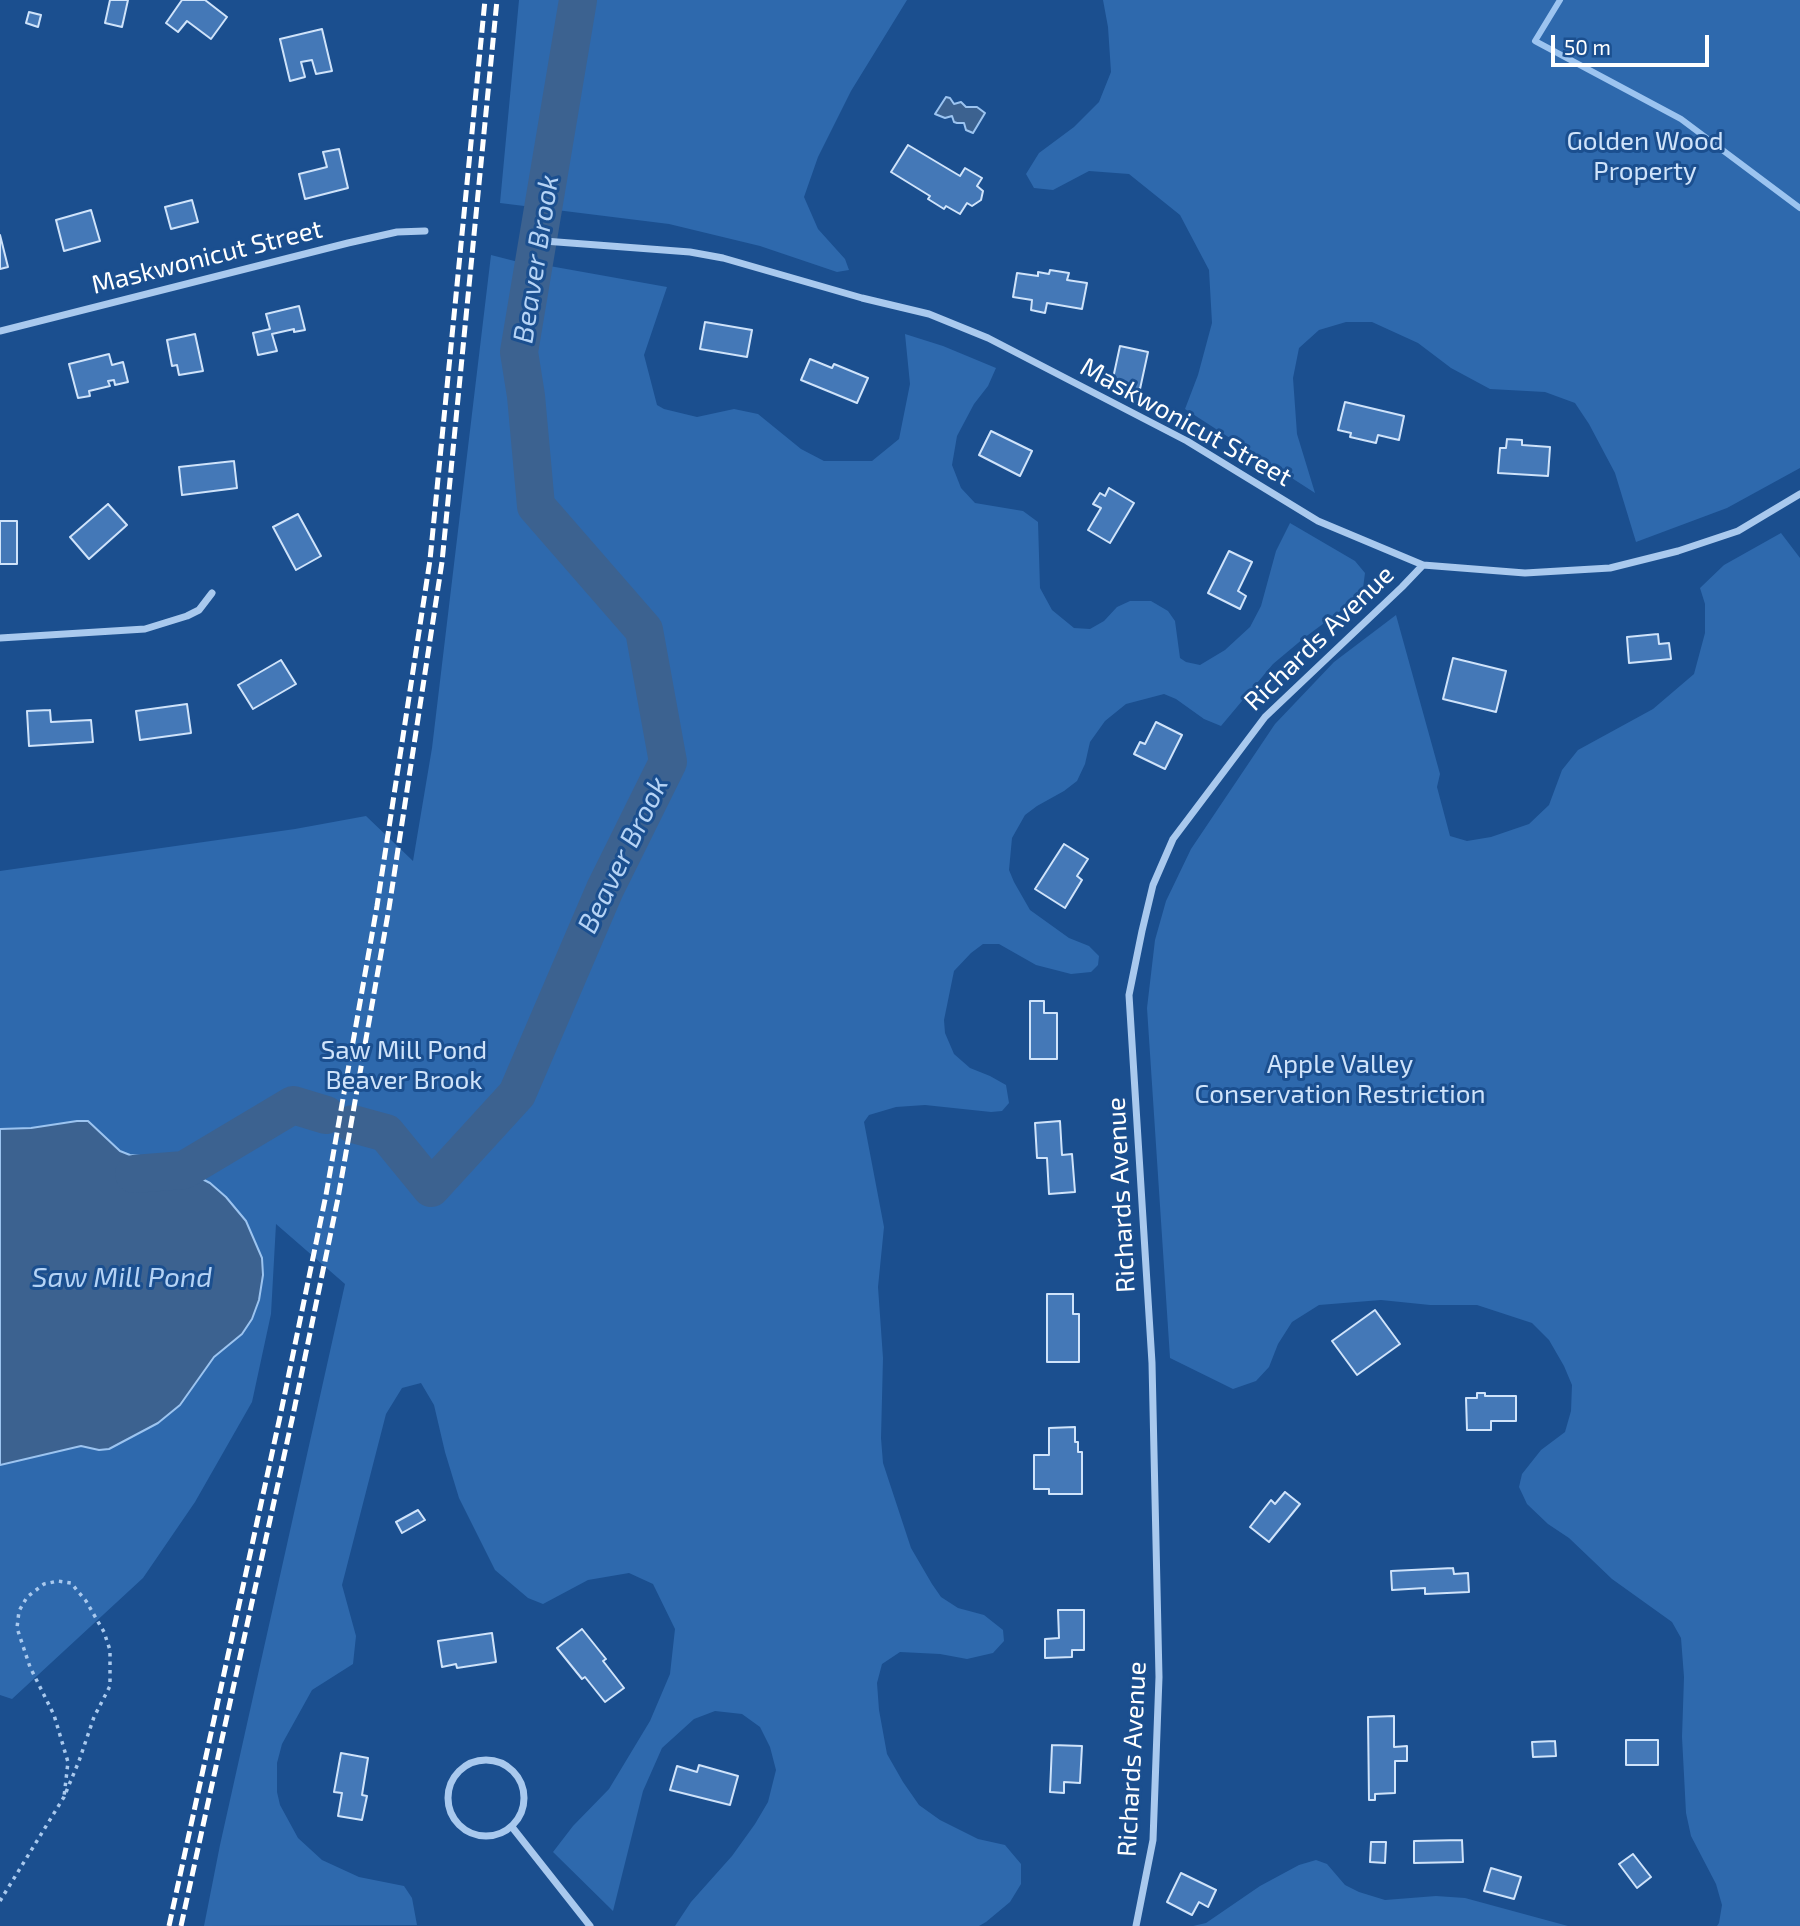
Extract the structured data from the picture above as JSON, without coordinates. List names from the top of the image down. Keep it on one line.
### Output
{"streets":{"street":["Maskwonicut Street","Richards Avenue"]},"crossings":[["Maskwonicut Street","Richards Avenue"]],"water":["Beaver Brook","Saw Mill Pond"],"parks":["Golden Wood Property","Saw Mill Pond Beaver Brook","Apple Valley Conservation Restriction"],"scale_bar":"50 m"}
